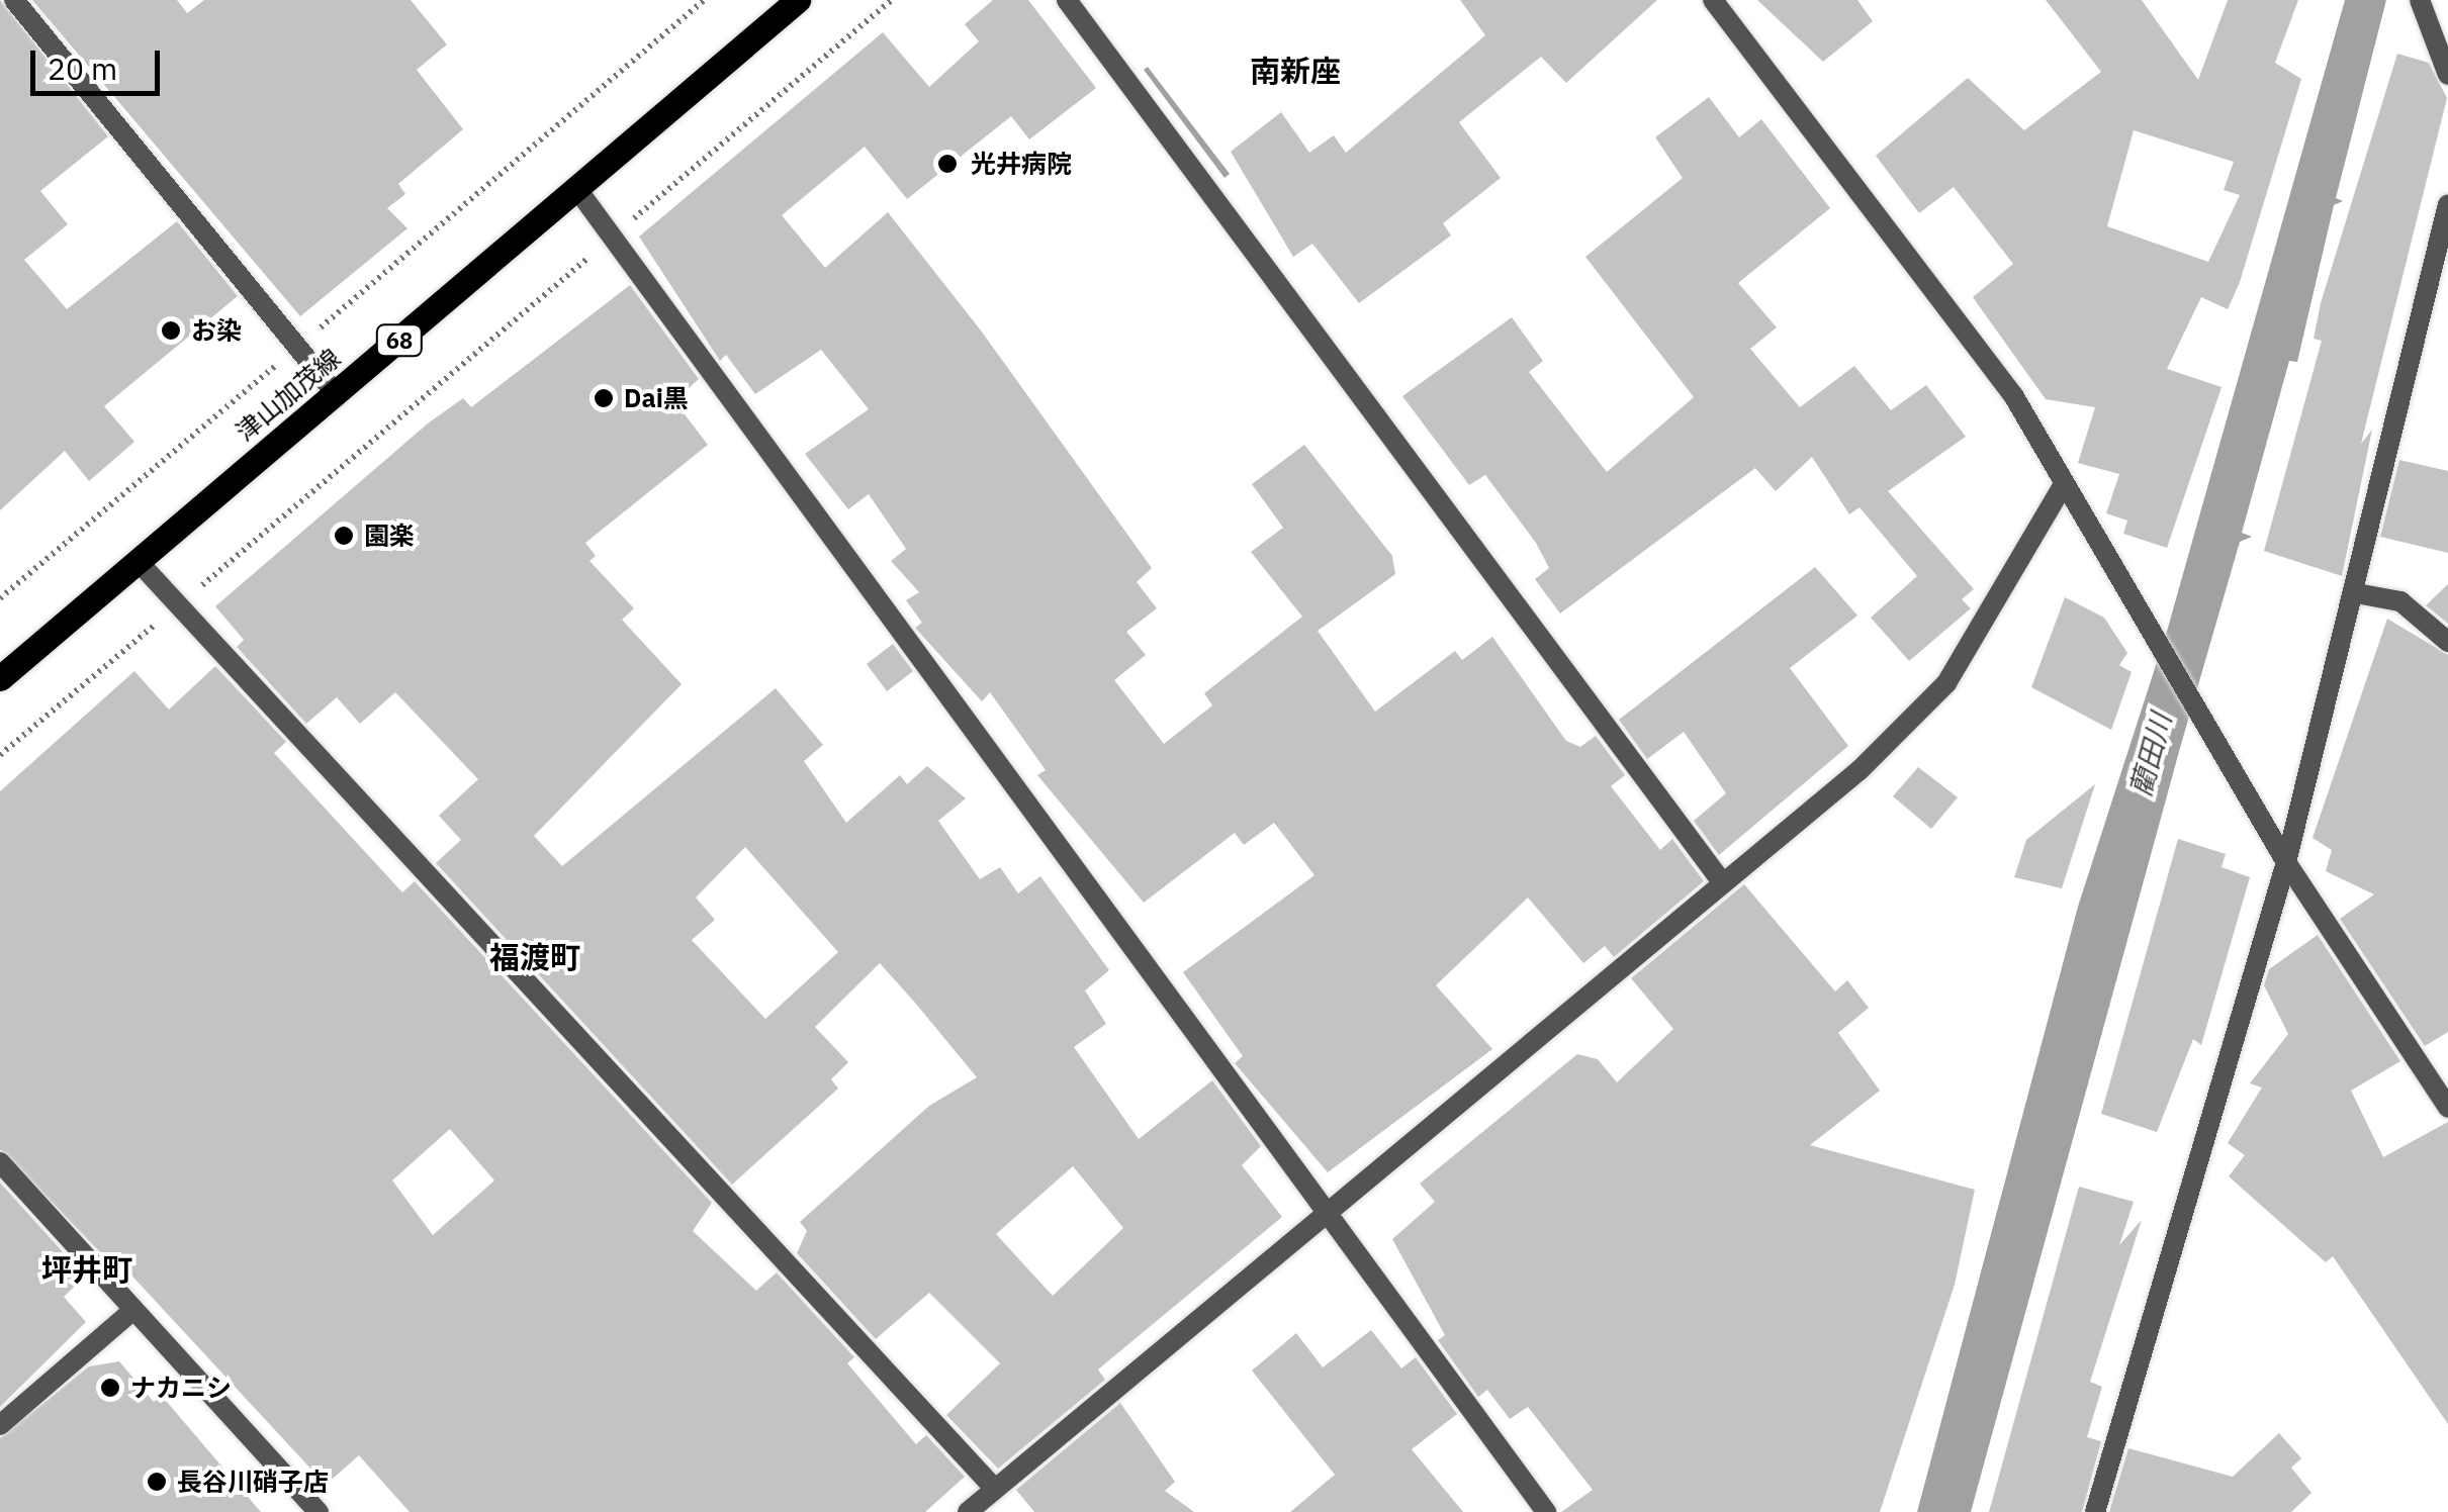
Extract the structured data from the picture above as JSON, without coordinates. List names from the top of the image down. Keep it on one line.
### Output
{"streets":{"main road":["68","津山加茂線"]},"districts":["南新座","福渡町","坪井町"],"water":["藺田川"],"places":["光井病院","お染","Dai黒","園楽","ナカニシ","長谷川硝子店"],"scale_bar":"20 m"}
